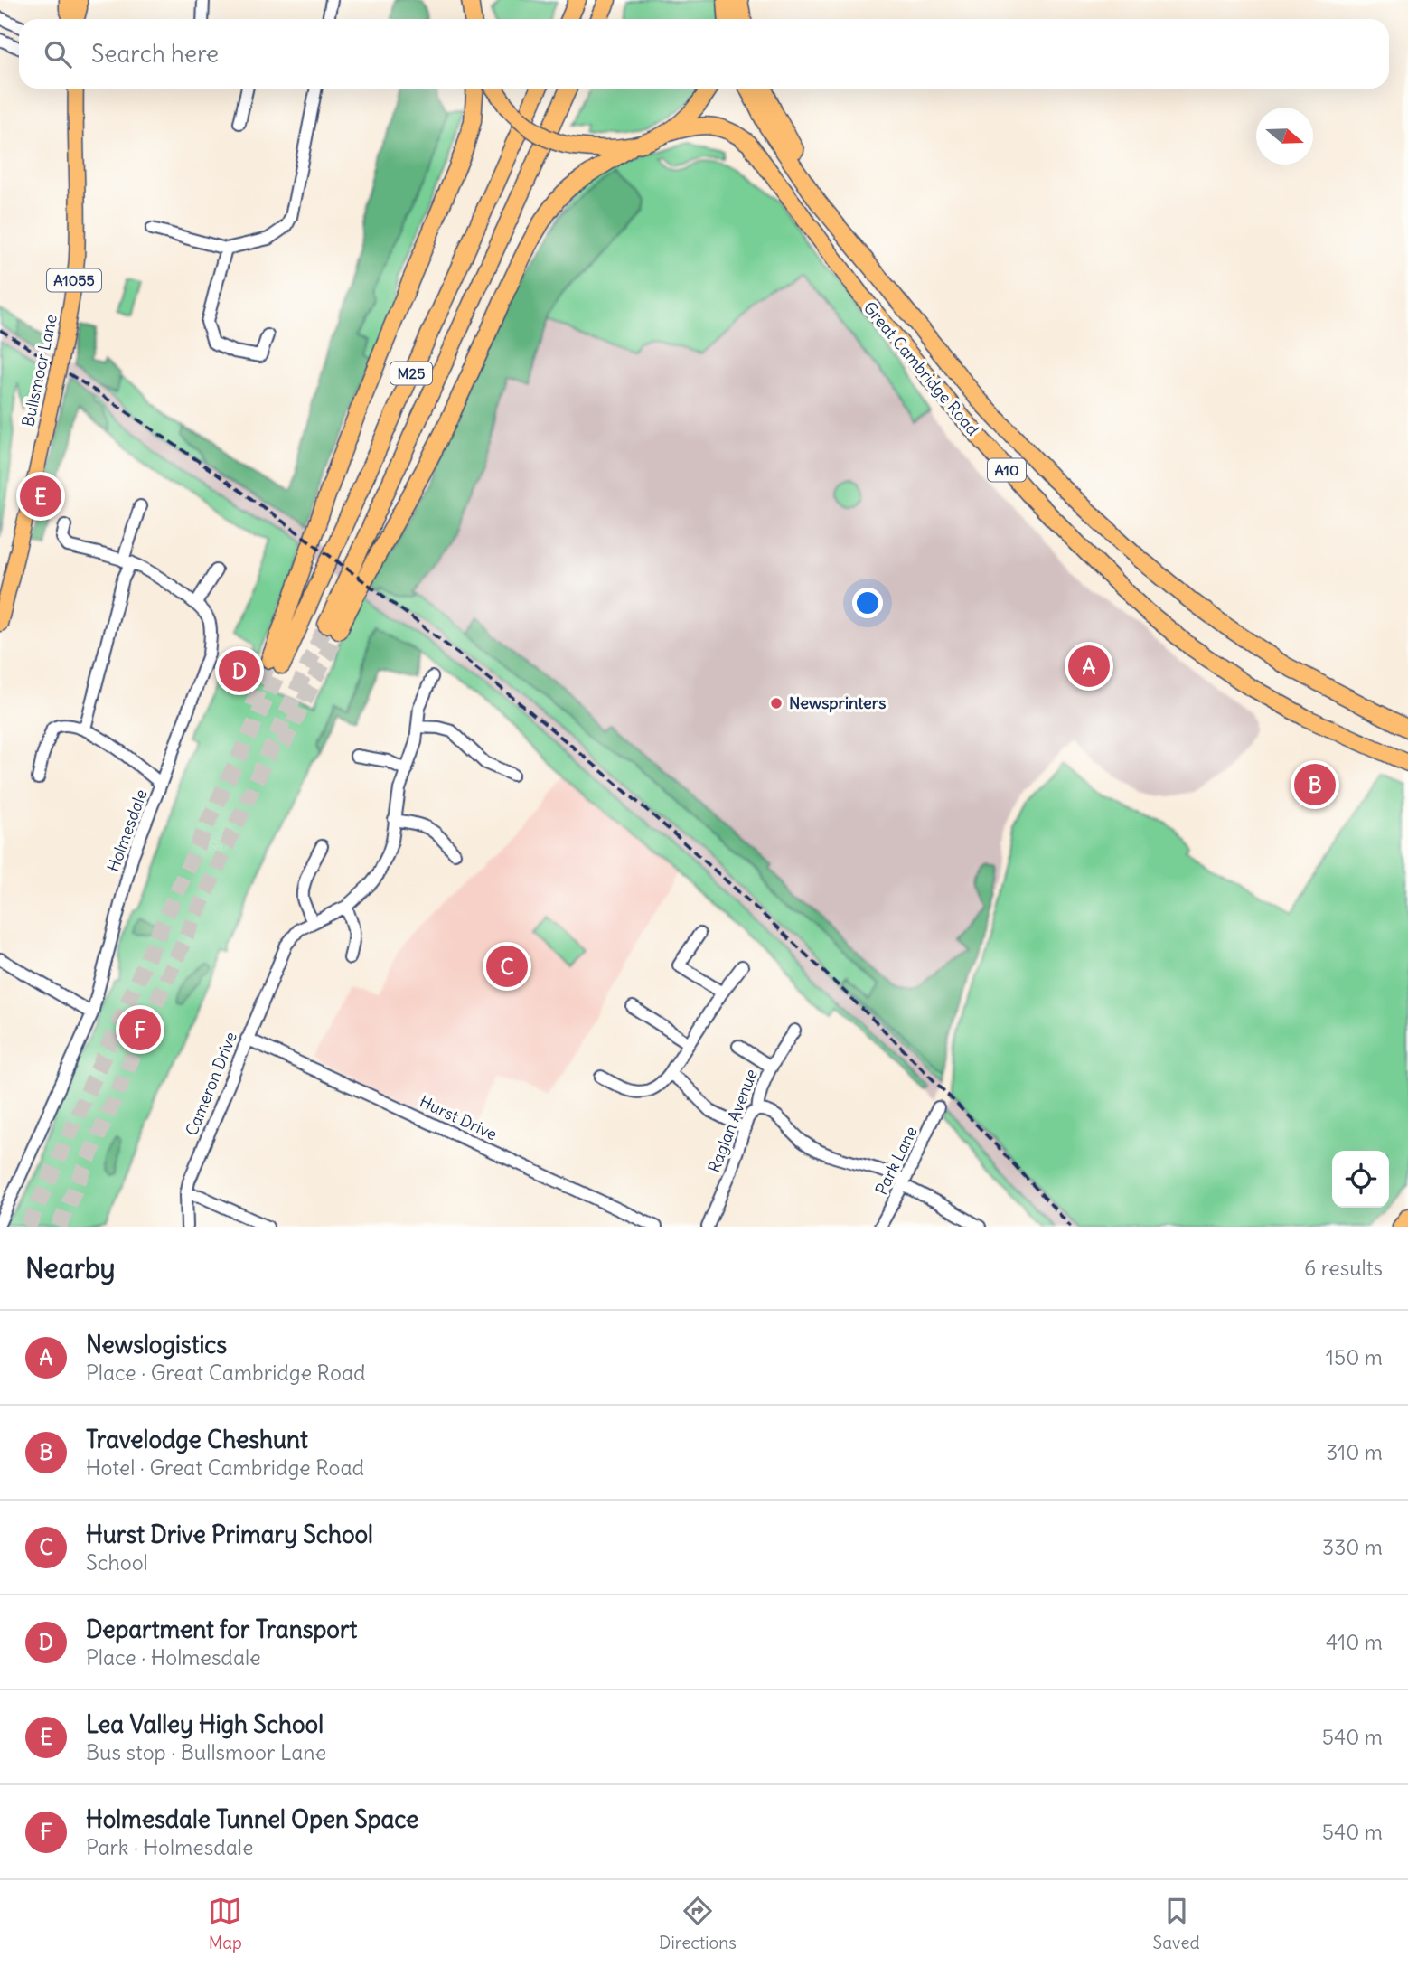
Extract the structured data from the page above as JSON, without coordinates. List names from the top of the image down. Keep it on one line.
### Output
{"streets":{"highway":["Great Cambridge Road","M25","A10"],"main road":["A1055","Bullsmoor Lane"],"street":["Holmesdale","Cameron Drive","Hurst Drive","Raglan Avenue","Park Lane"]},"crossings":[["Cameron Drive","Hurst Drive"]],"places":["Newsprinters"],"north":"right","page":{"search":"Search here","pins":["E","A","D","B","C","F"],"heading":["Nearby","6 results"],"list":[{"mark":"A","name":"Newslogistics","note":"Place · Great Cambridge Road","value":"150 m"},{"mark":"B","name":"Travelodge Cheshunt","note":"Hotel · Great Cambridge Road","value":"310 m"},{"mark":"C","name":"Hurst Drive Primary School","note":"School","value":"330 m"},{"mark":"D","name":"Department for Transport","note":"Place · Holmesdale","value":"410 m"},{"mark":"E","name":"Lea Valley High School","note":"Bus stop · Bullsmoor Lane","value":"540 m"},{"mark":"F","name":"Holmesdale Tunnel Open Space","note":"Park · Holmesdale","value":"540 m"}],"nav":["Map","Directions","Saved"]}}
